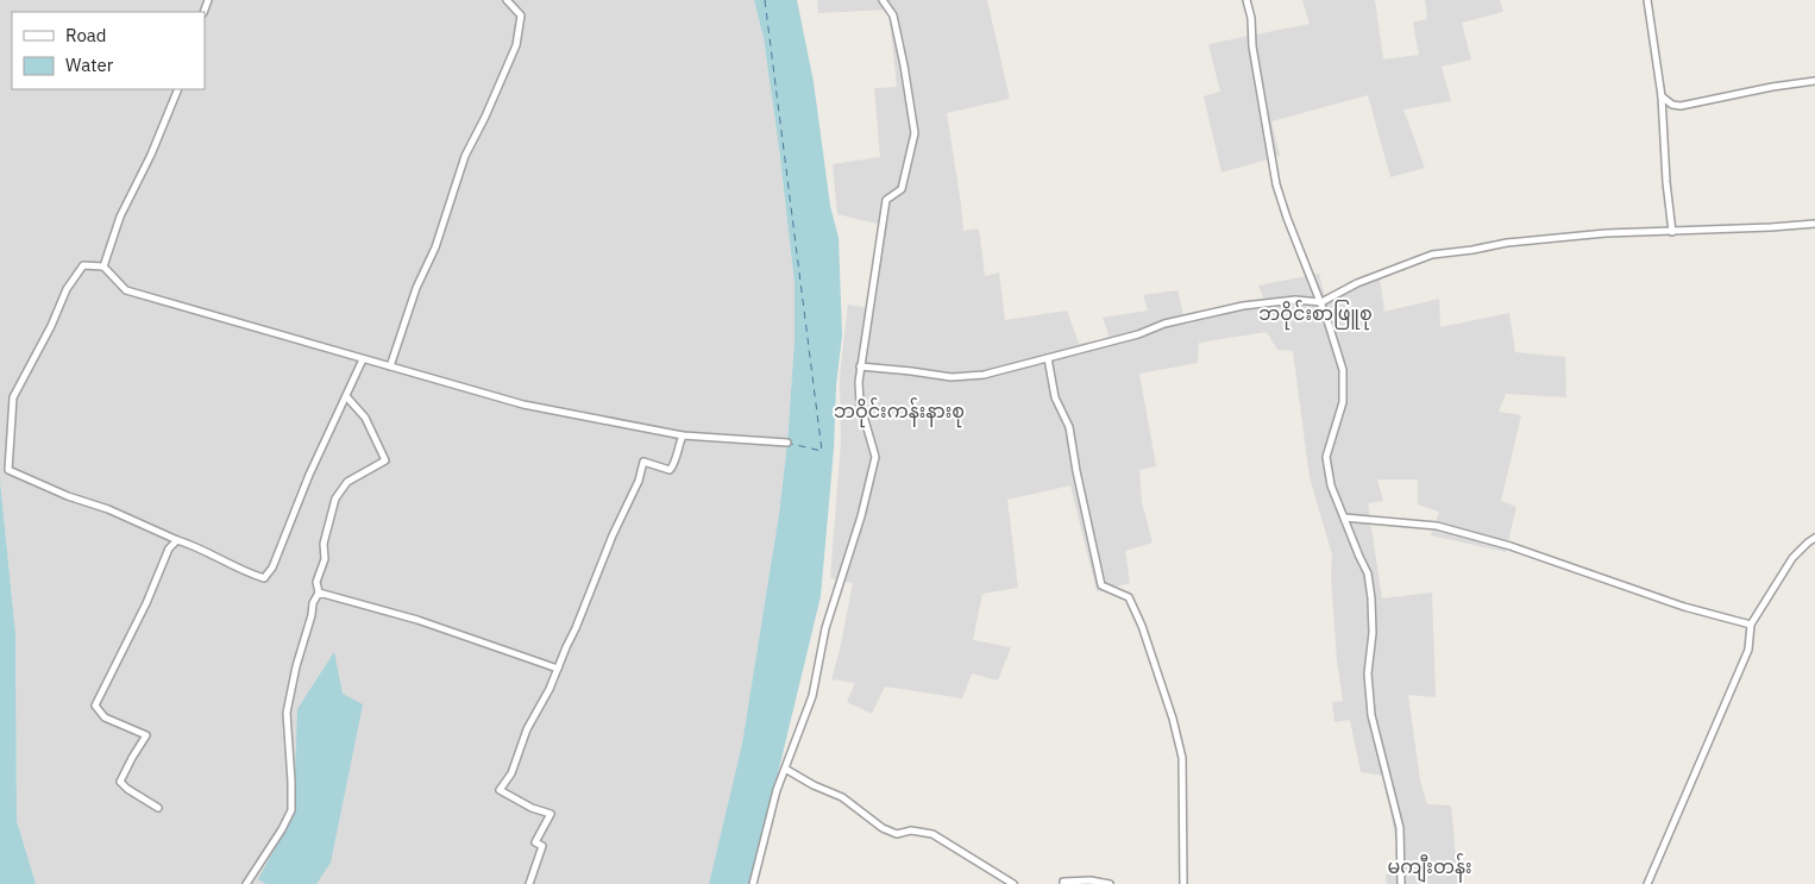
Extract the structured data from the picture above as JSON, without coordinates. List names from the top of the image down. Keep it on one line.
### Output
{"districts":["ဘဝိုင်းစာဖြူစု","ဘဝိုင်းကန်းနားစု","မကျီးတန်း"],"legend":["Road","Water"]}
